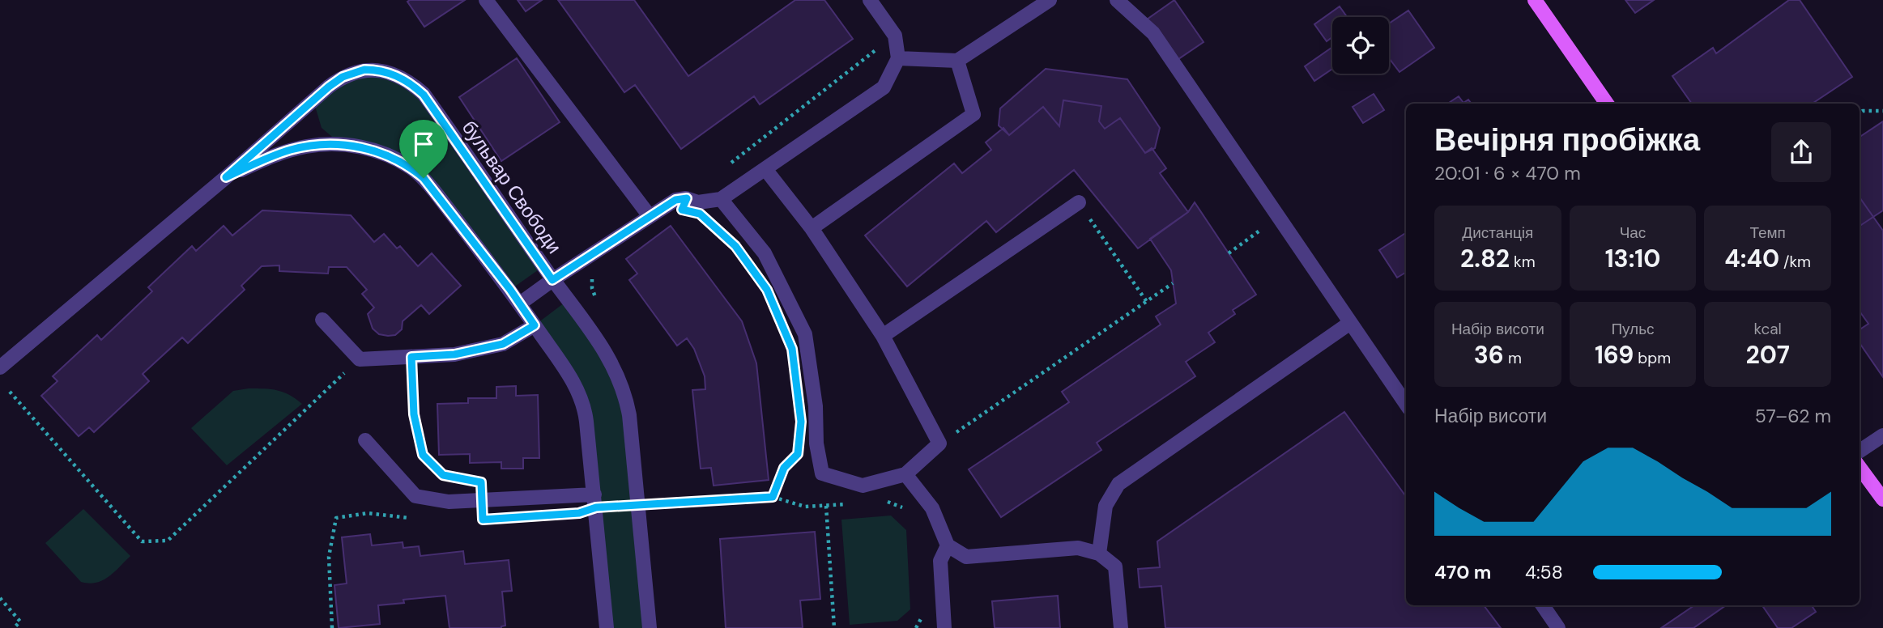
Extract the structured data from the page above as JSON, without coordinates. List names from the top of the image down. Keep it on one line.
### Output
{"streets":{"street":["бульвар Свободи"]},"page":{"heading":["Вечірня пробіжка","20:01 · 6 × 470 m"],"stats":[["Дистанція","2.82 km"],["Час","13:10"],["Темп","4:40 /km"],["Набір висоти","36 m"],["Пульс","169 bpm"],["kcal","207"]],"chart":["Набір висоти","57–62 m"],"list":[{"name":"470 m","note":"4:58"}]}}
